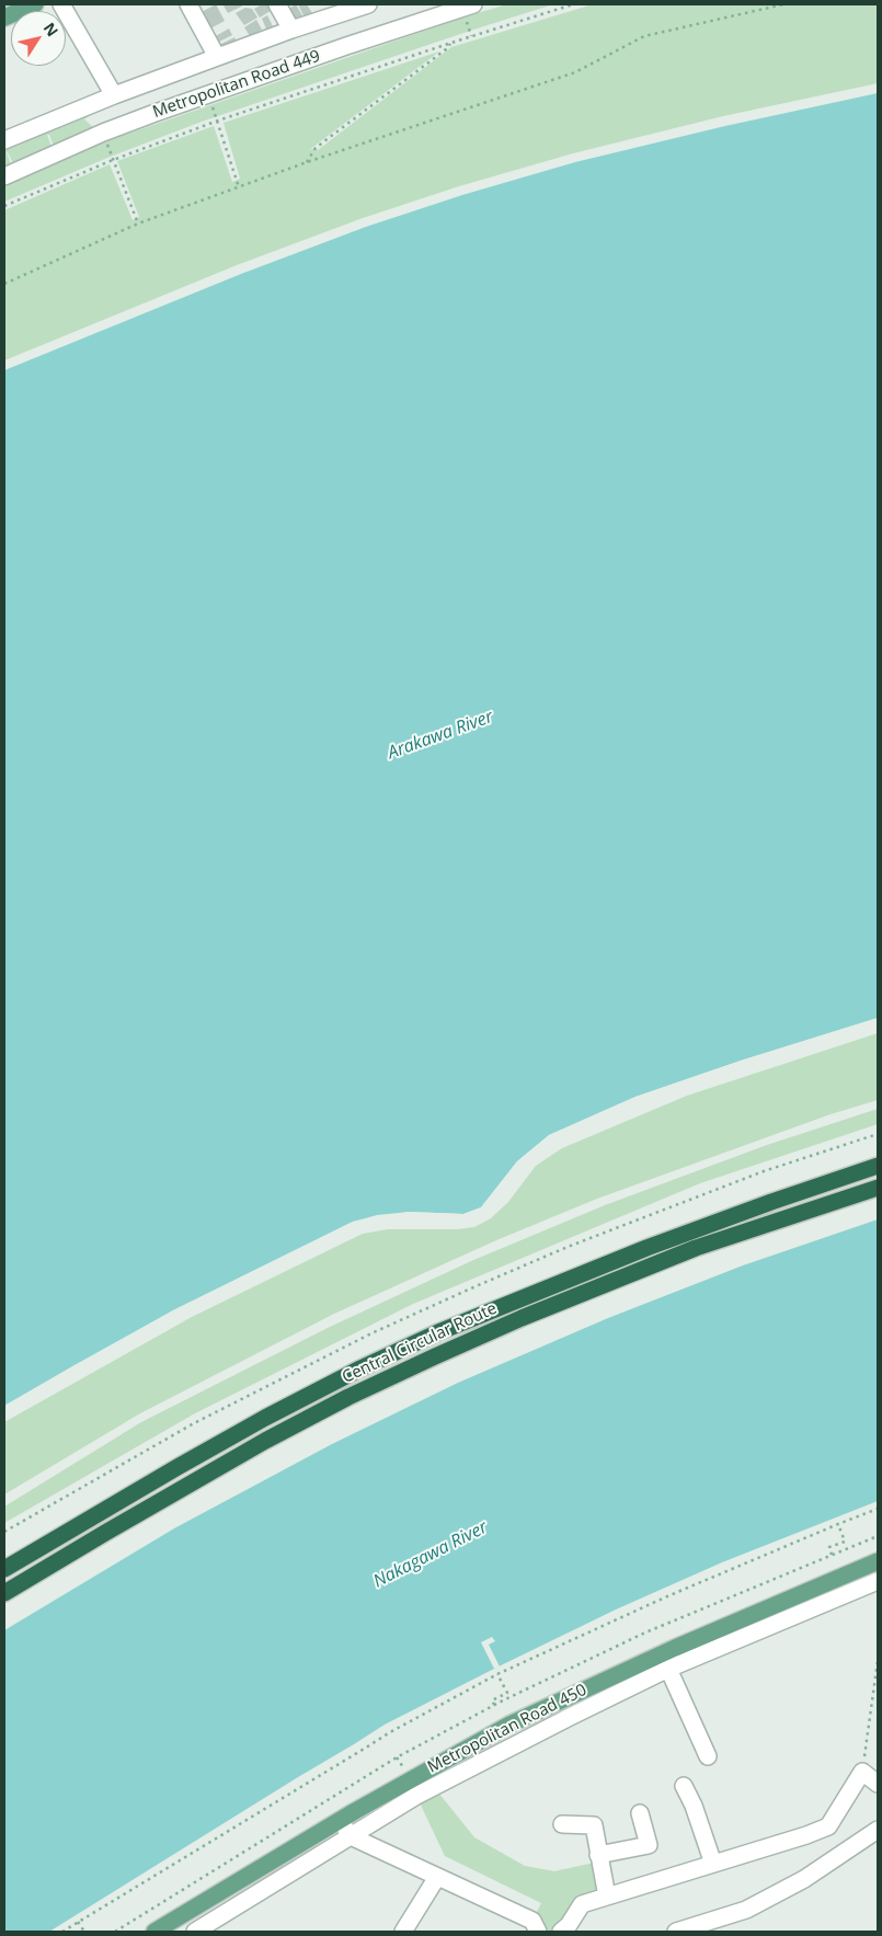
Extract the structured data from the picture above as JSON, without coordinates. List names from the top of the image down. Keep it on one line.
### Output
{"streets":{"highway":["Central Circular Route"],"main road":["Metropolitan Road 450"],"street":["Metropolitan Road 449"]},"water":["Arakawa River","Nakagawa River"],"north":"top right"}
